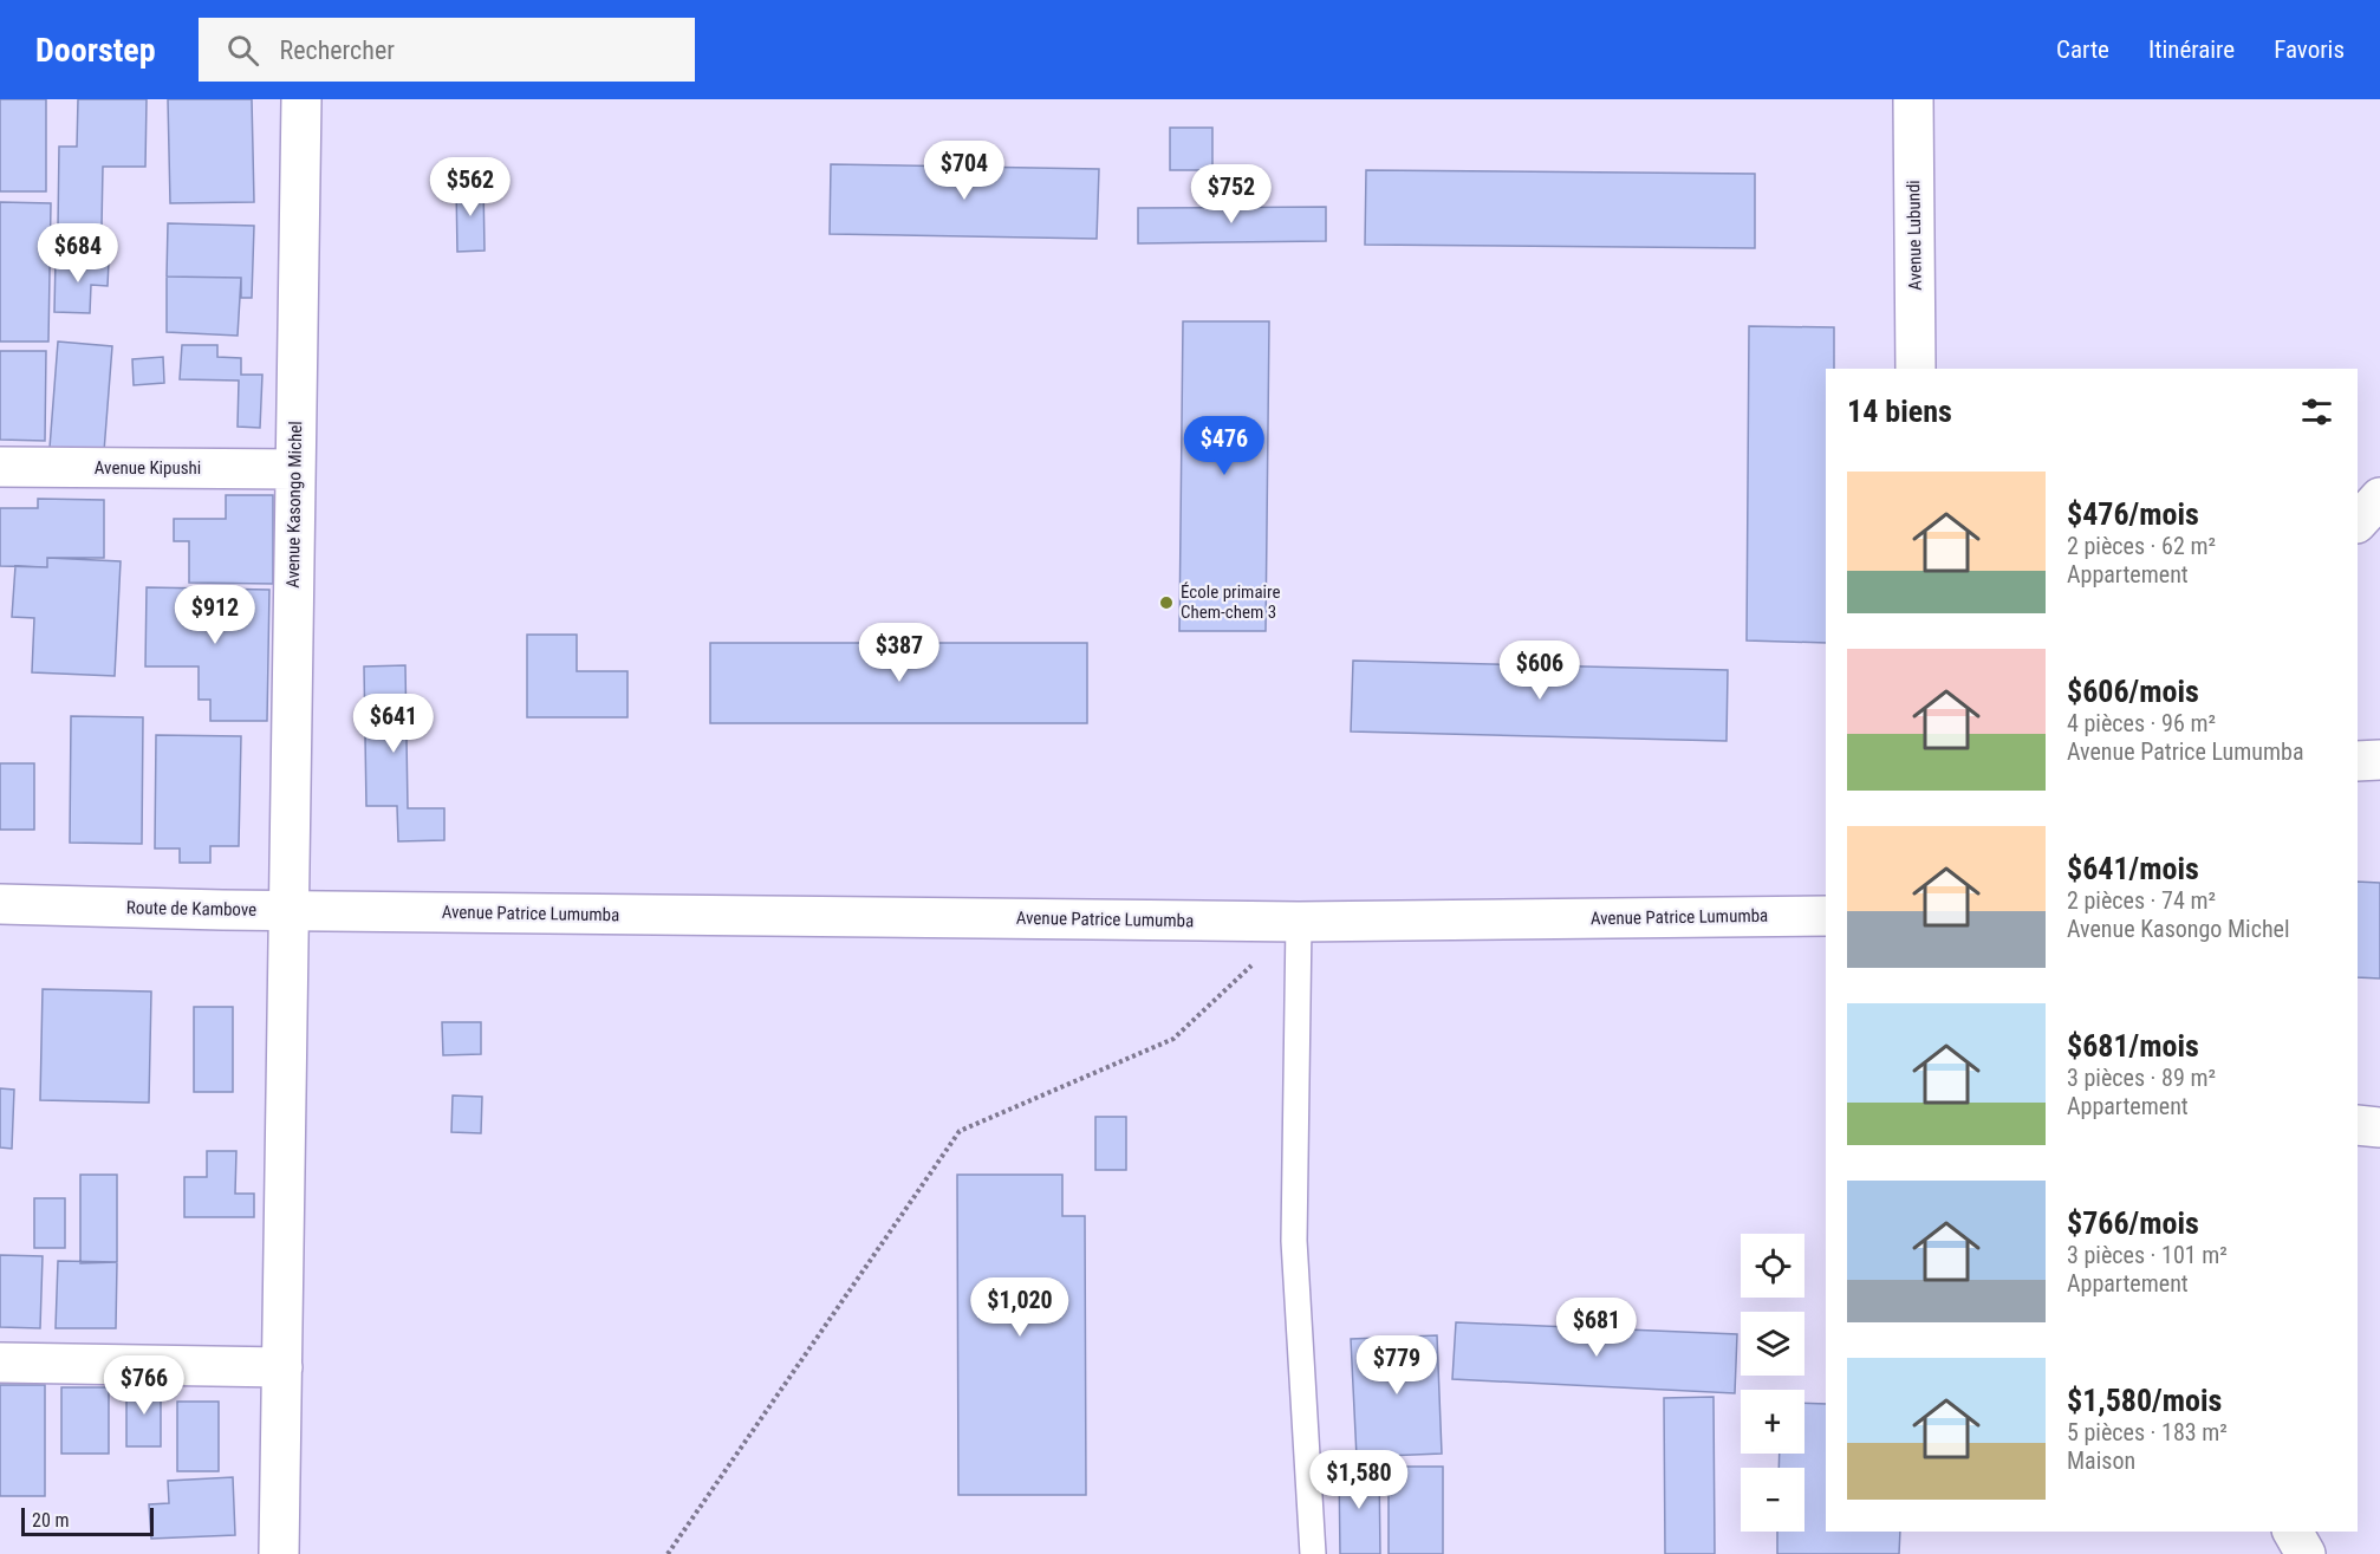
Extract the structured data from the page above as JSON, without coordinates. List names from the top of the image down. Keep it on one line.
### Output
{"streets":{"street":["Avenue Lubundi","Avenue Kipushi","Avenue Kasongo Michel","Route de Kambove","Avenue Patrice Lumumba"]},"crossings":[["Avenue Kipushi","Avenue Kasongo Michel"],["Avenue Kasongo Michel","Route de Kambove"],["Route de Kambove","Avenue Patrice Lumumba"]],"places":["École primaire Chem-chem 3"],"scale_bar":"20 m","page":{"header":"Doorstep","search":"Rechercher","nav":["Carte","Itinéraire","Favoris"],"price":["$704","$562","$752","$684","$476","$912","$387","$606","$641","$1,020","$681","$779","$766","$1,580"],"heading":"14 biens","list":[{"name":"$476/mois","note":"2 pièces · 62 m² · Appartement"},{"name":"$606/mois","note":"4 pièces · 96 m² · Avenue Patrice Lumumba"},{"name":"$641/mois","note":"2 pièces · 74 m² · Avenue Kasongo Michel"},{"name":"$681/mois","note":"3 pièces · 89 m² · Appartement"},{"name":"$766/mois","note":"3 pièces · 101 m² · Appartement"},{"name":"$1,580/mois","note":"5 pièces · 183 m² · Maison"}],"map_buttons":["+","−"],"scale":"20 m"}}
